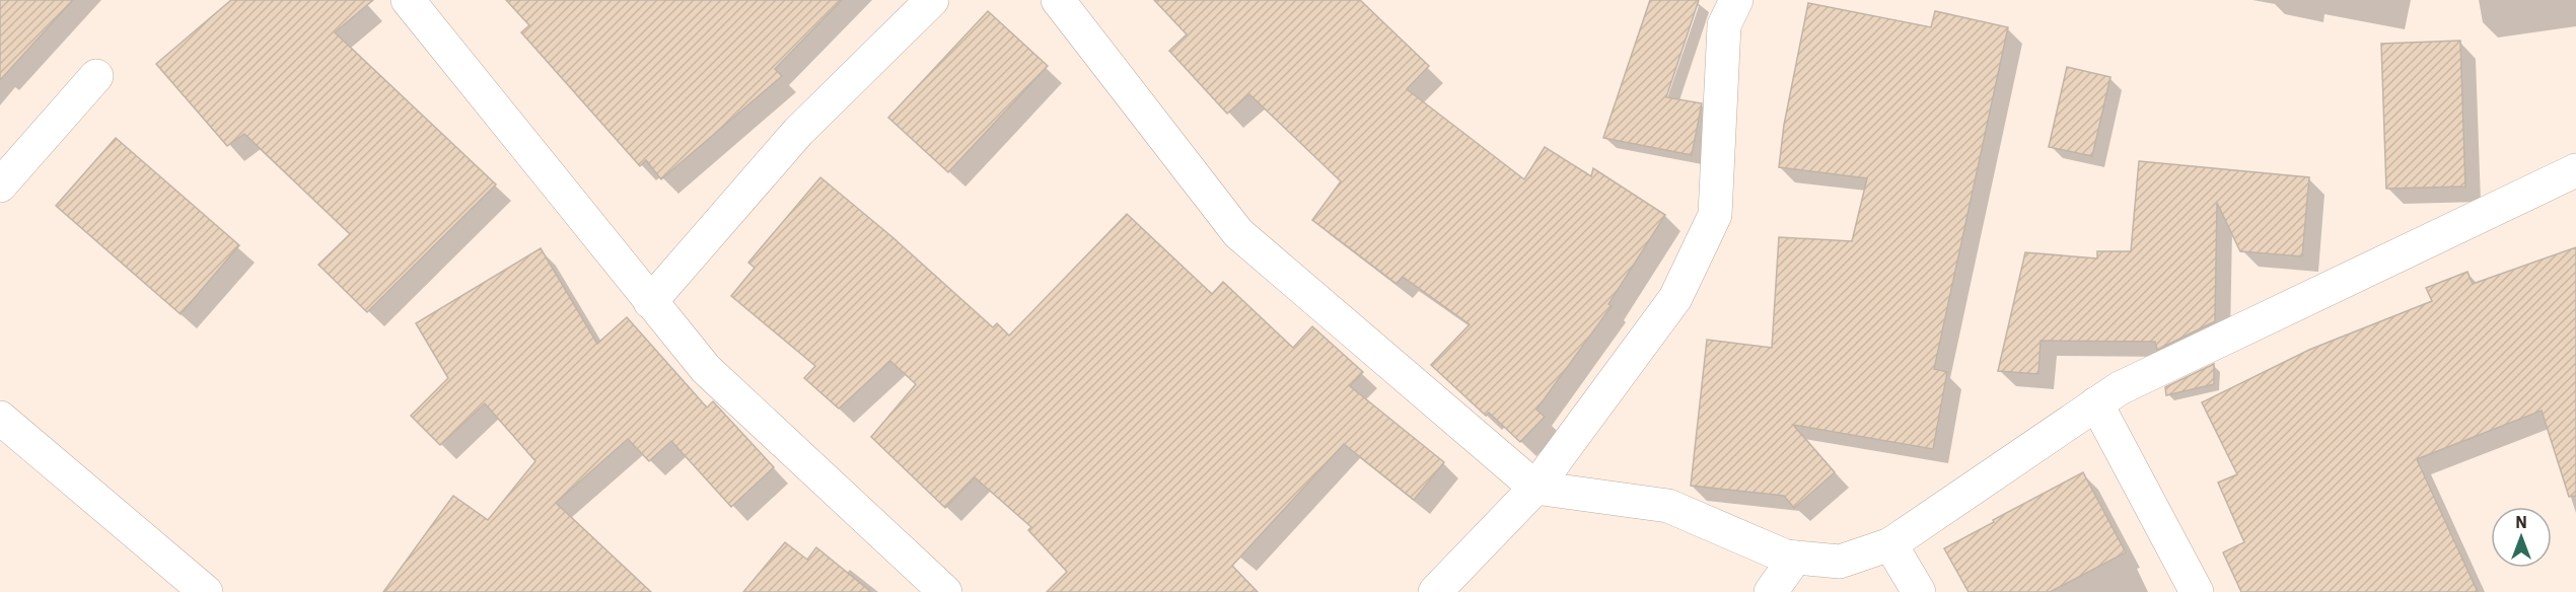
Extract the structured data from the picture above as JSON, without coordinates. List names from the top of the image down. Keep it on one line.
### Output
{"north":"top"}
